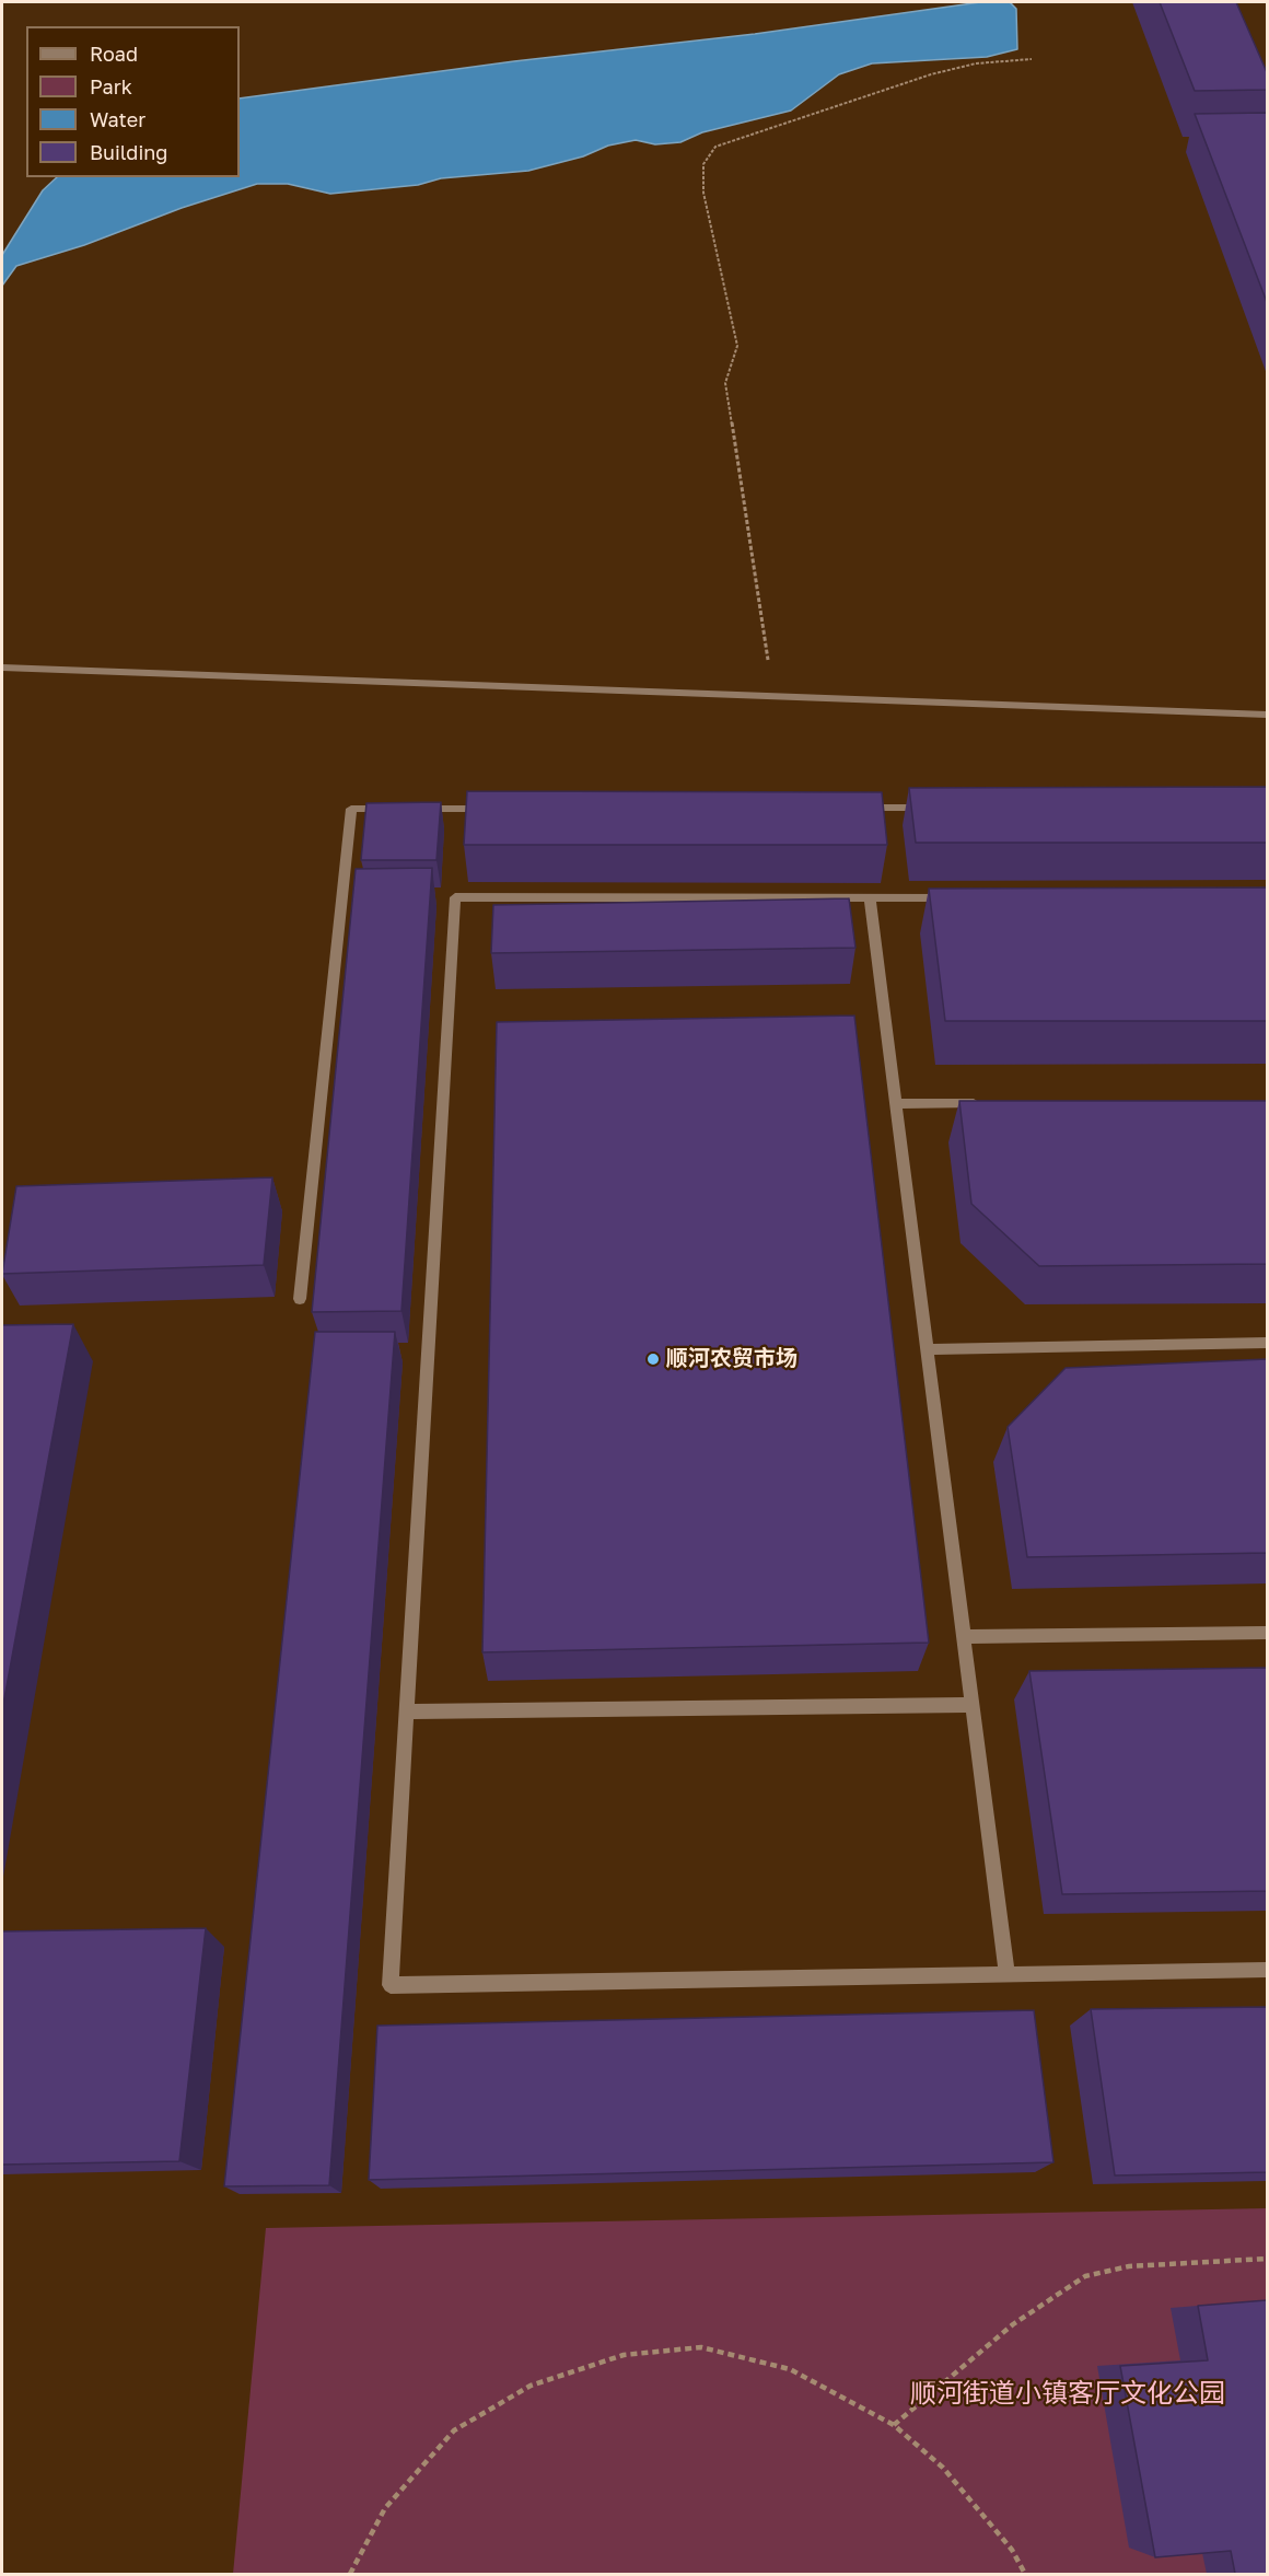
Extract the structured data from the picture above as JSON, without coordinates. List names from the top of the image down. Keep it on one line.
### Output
{"parks":["顺河街道小镇客厅文化公园"],"places":["顺河农贸市场"],"legend":["Road","Park","Water","Building"]}
